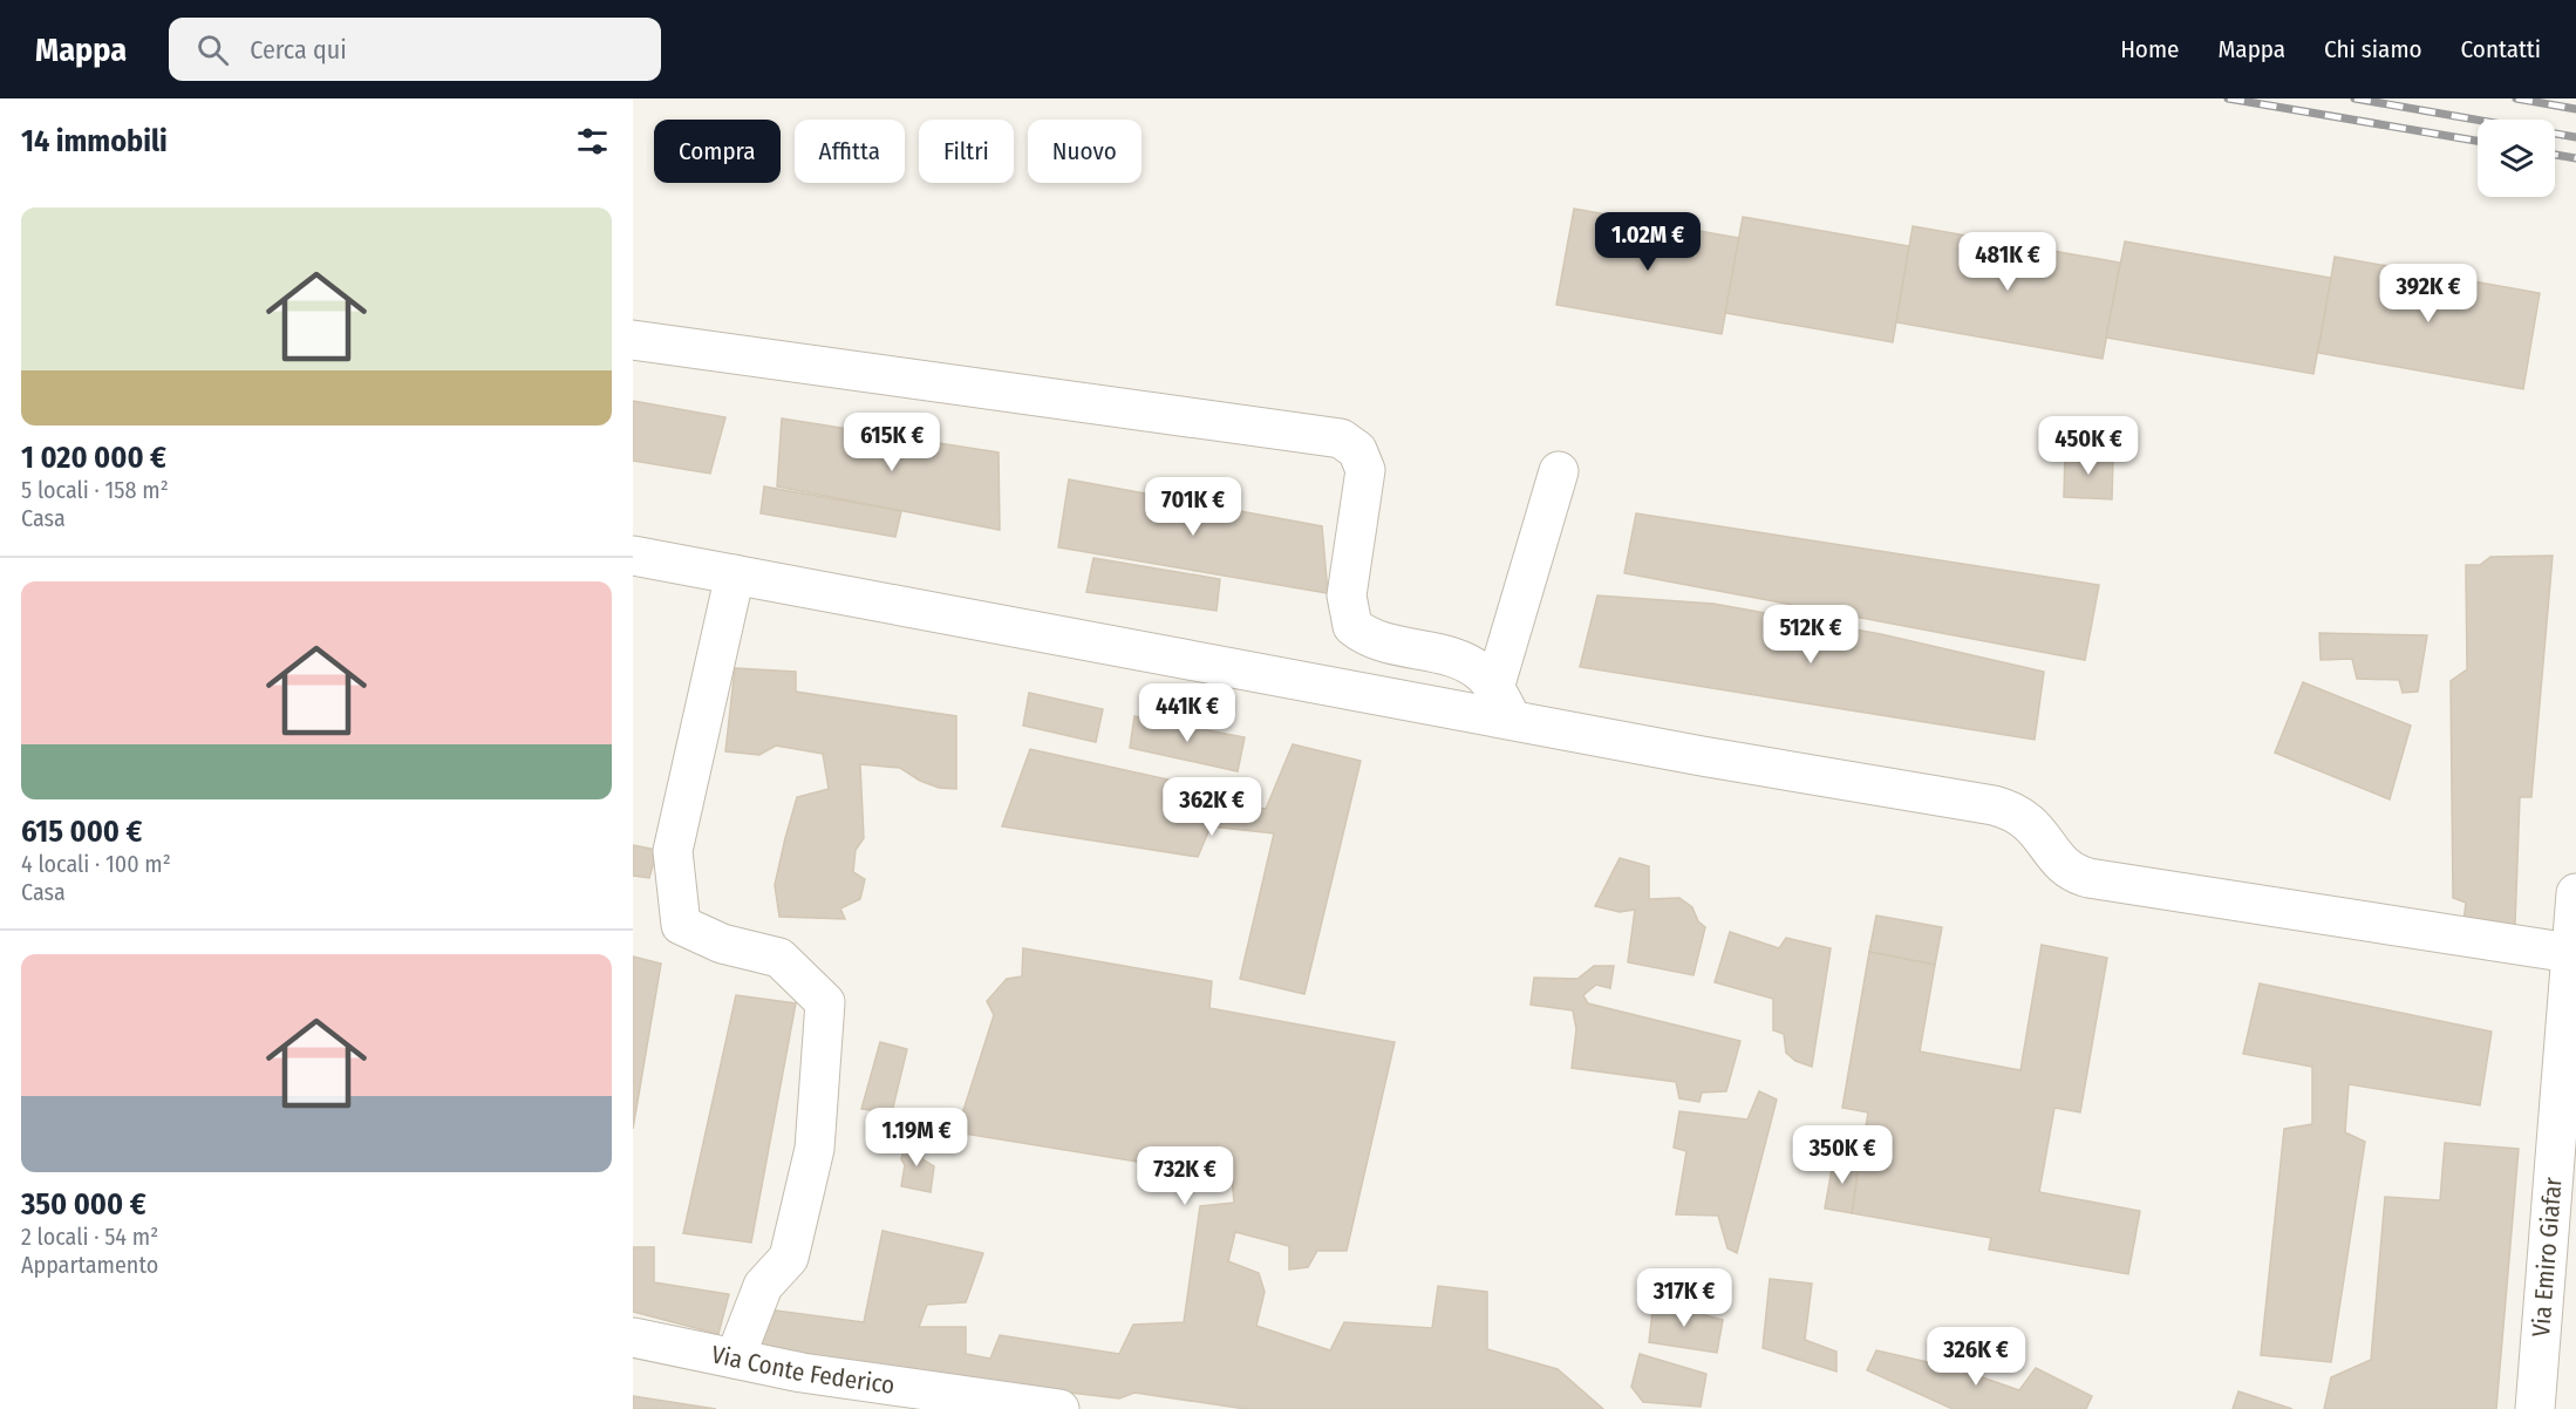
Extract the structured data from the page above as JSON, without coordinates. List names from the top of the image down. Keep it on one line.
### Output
{"streets":{"street":["Via Emiro Giafar","Via Conte Federico"]},"page":{"header":"Mappa","search":"Cerca qui","nav":["Home","Mappa","Chi siamo","Contatti"],"heading":"14 immobili","chip":["Compra","Affitta","Filtri","Nuovo"],"list":[{"name":"1 020 000 €","note":"5 locali · 158 m² · Casa"},{"name":"615 000 €","note":"4 locali · 100 m² · Casa"},{"name":"350 000 €","note":"2 locali · 54 m² · Appartamento"}],"price":["1.02M €","481K €","392K €","615K €","450K €","701K €","512K €","441K €","362K €","1.19M €","350K €","732K €","317K €","326K €"]}}
